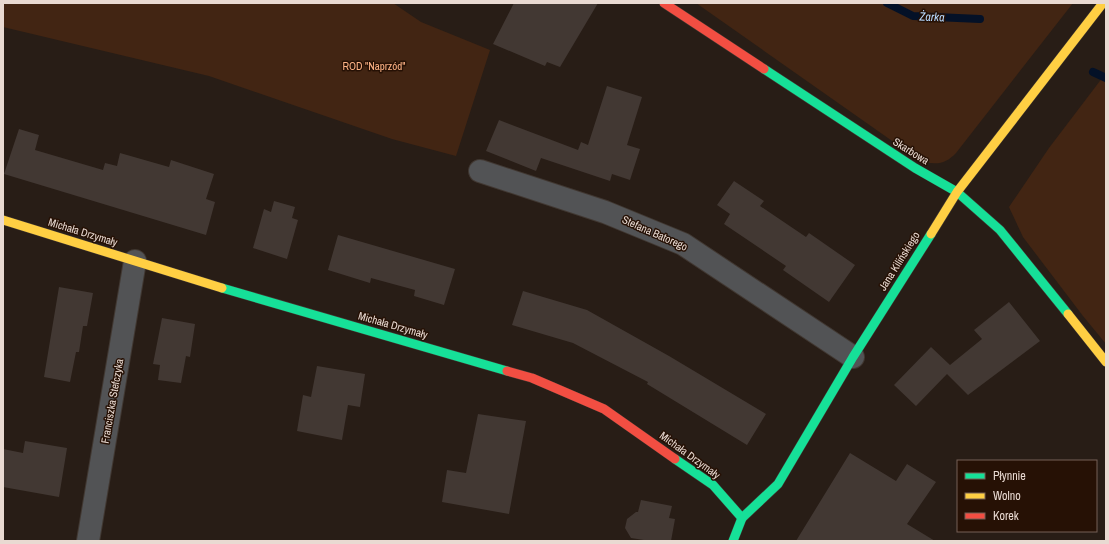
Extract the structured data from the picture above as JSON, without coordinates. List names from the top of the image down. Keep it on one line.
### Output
{"streets":{"street":["Skarbowa","Michała Drzymały","Stefana Batorego","Jana Kilińskiego","Franciszka Stefczyka"]},"crossings":[["Skarbowa","Jana Kilińskiego"],["Michała Drzymały","Jana Kilińskiego"],["Michała Drzymały","Franciszka Stefczyka"],["Stefana Batorego","Jana Kilińskiego"]],"water":["Żarka"],"parks":["ROD \"Naprzód\""],"legend":["Płynnie","Wolno","Korek"]}
